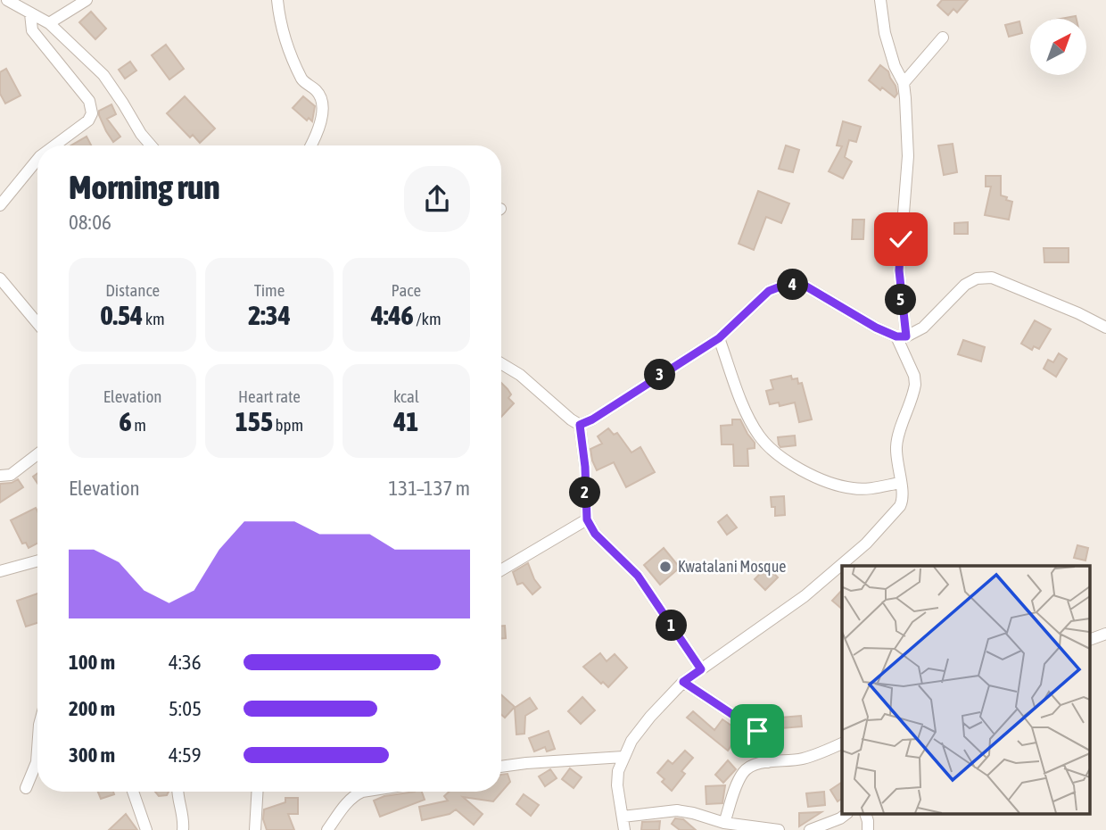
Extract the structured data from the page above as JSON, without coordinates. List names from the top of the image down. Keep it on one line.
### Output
{"places":["Kwatalani Mosque"],"north":"top right","page":{"heading":["Morning run","08:06"],"stats":[["Distance","0.54 km"],["Time","2:34"],["Pace","4:46 /km"],["Elevation","6 m"],["Heart rate","155 bpm"],["kcal","41"]],"pins":["4","5","3","2","1"],"chart":["Elevation","131–137 m"],"list":[{"name":"100 m","note":"4:36"},{"name":"200 m","note":"5:05"},{"name":"300 m","note":"4:59"}]}}
